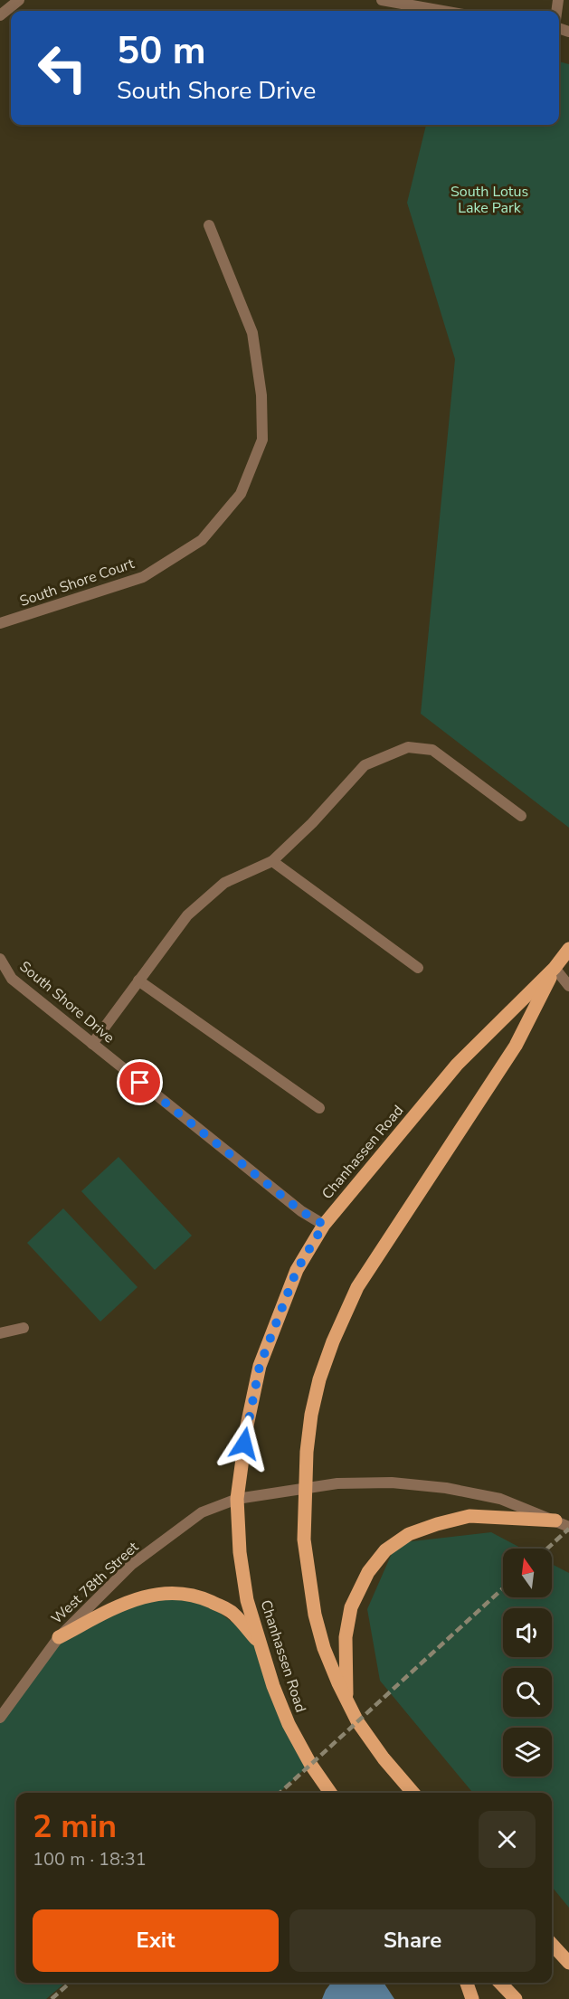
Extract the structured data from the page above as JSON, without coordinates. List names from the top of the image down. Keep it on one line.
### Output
{"streets":{"main road":["Chanhassen Road"],"street":["South Shore Court","South Shore Drive","West 78th Street"]},"crossings":[["South Shore Drive","Chanhassen Road"],["Chanhassen Road","West 78th Street"]],"parks":["South Lotus Lake Park"],"north":"top","page":{"turn":["50 m","South Shore Drive"],"heading":["2 min","100 m · 18:31"],"buttons":["Exit","Share"]}}
